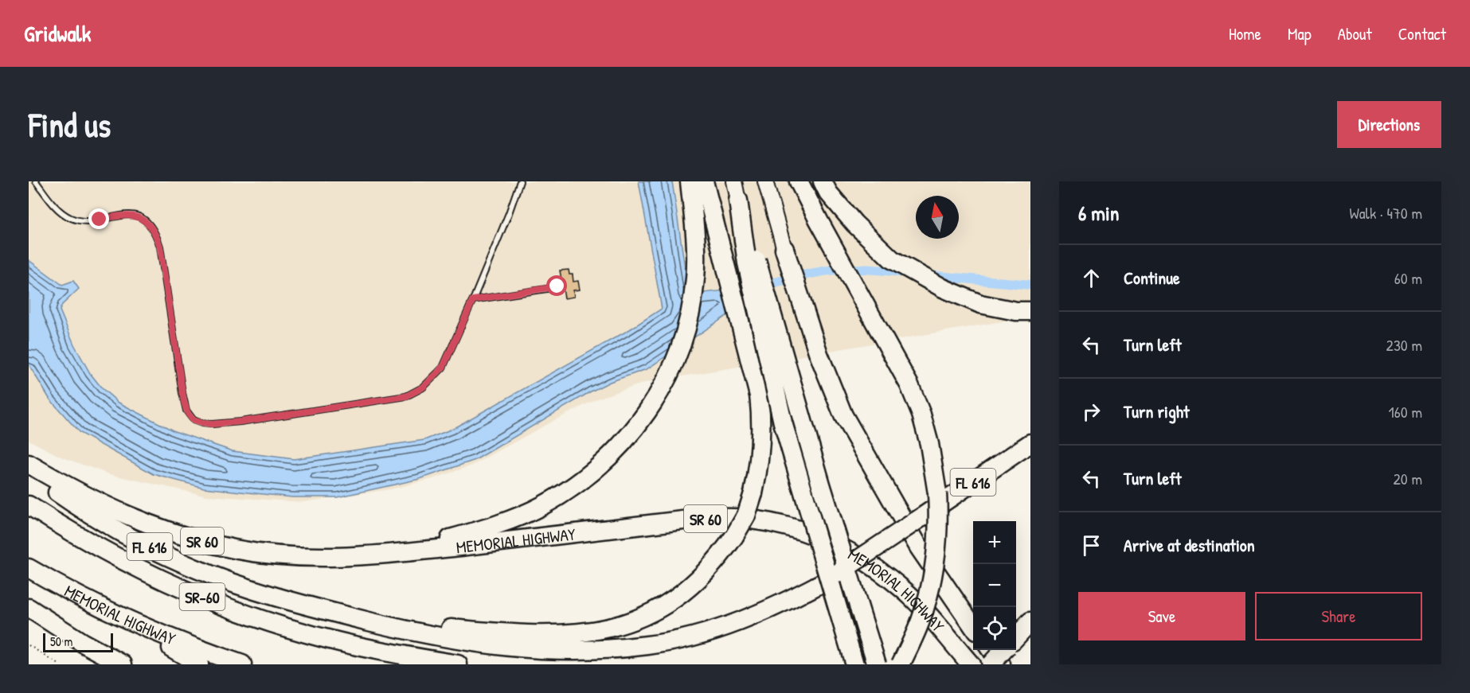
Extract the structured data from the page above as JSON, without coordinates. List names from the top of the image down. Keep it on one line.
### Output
{"streets":{"highway":["FL 616","SR 60","MEMORIAL HIGHWAY","SR-60"]},"scale_bar":"50 m","north":"top","page":{"header":"Gridwalk","nav":["Home","Map","About","Contact"],"buttons":["Directions",["Save","Share"]],"title":"Find us","heading":["6 min","Walk · 470 m"],"list":[["Continue","60 m"],["Turn left","230 m"],["Turn right","160 m"],["Turn left","20 m"],"Arrive at destination"],"map_buttons":["+","−"],"scale":"50 m"}}
